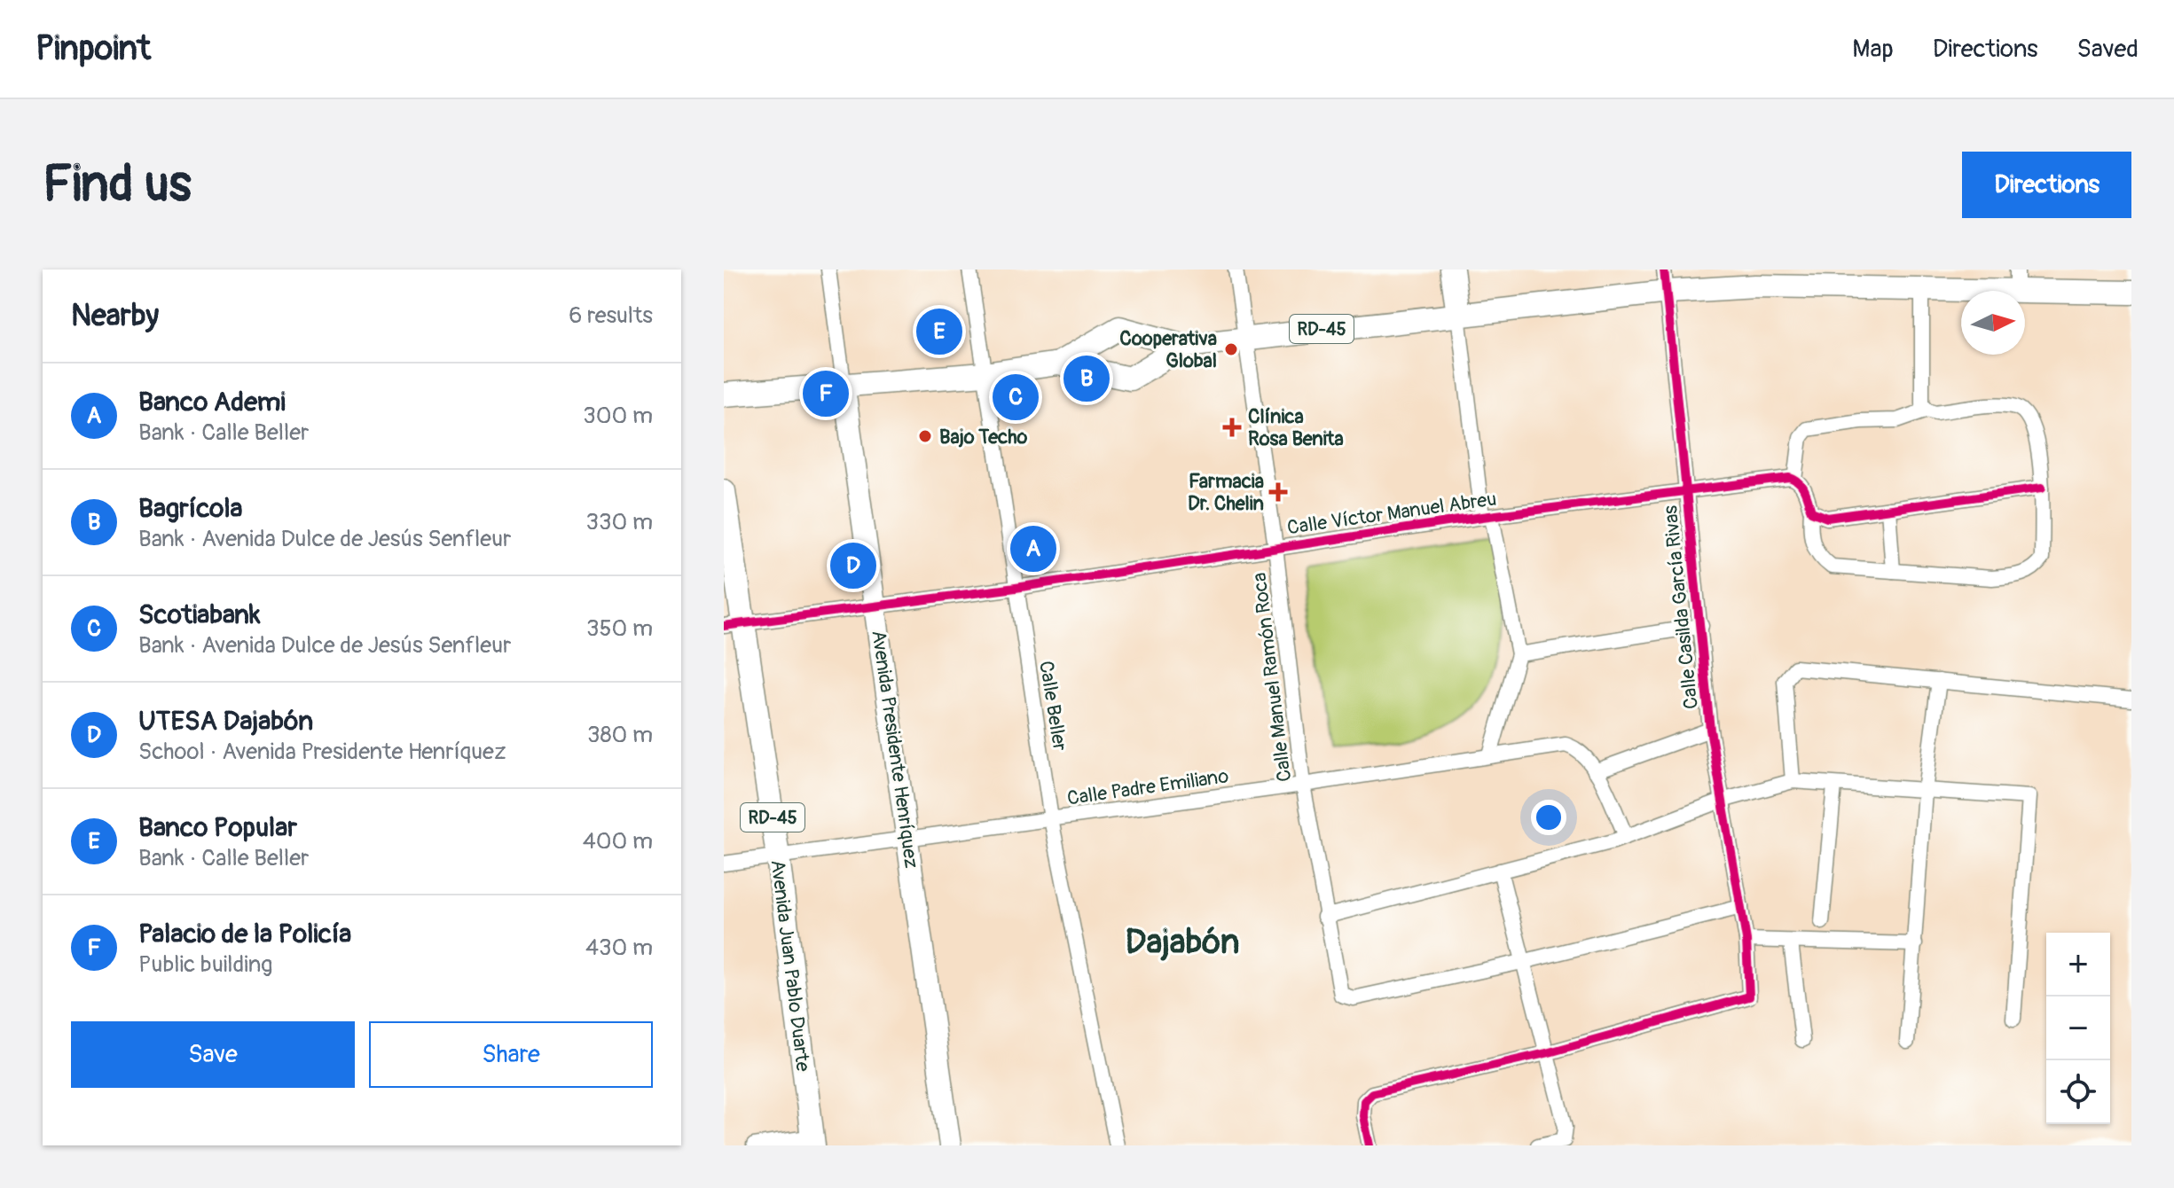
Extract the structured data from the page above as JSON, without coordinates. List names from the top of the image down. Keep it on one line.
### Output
{"streets":{"main road":["RD-45","Avenida Juan Pablo Duarte"],"street":["Calle Víctor Manuel Abreu","Calle Casilda García Rivas","Calle Manuel Ramón Roca","Calle Beller","Avenida Presidente Henríquez","Calle Padre Emiliano"]},"crossings":[["RD-45","Calle Casilda García Rivas"],["RD-45","Calle Manuel Ramón Roca"],["RD-45","Calle Beller"],["RD-45","Avenida Presidente Henríquez"],["Calle Víctor Manuel Abreu","Calle Casilda García Rivas"],["Calle Víctor Manuel Abreu","Calle Manuel Ramón Roca"],["Calle Víctor Manuel Abreu","Calle Beller"],["Calle Víctor Manuel Abreu","Avenida Presidente Henríquez"],["Calle Víctor Manuel Abreu","Avenida Juan Pablo Duarte"],["Calle Manuel Ramón Roca","Calle Padre Emiliano"],["Calle Beller","Calle Padre Emiliano"],["Avenida Presidente Henríquez","Calle Padre Emiliano"],["Calle Padre Emiliano","Avenida Juan Pablo Duarte"]],"districts":["Dajabón"],"places":{"other":["Cooperativa Global","Bajo Techo"],"health":["Clínica Rosa Benita","Farmacia Dr. Chelin"]},"north":"right","page":{"header":"Pinpoint","nav":["Map","Directions","Saved"],"buttons":["Directions",["Save","Share"]],"title":"Find us","heading":["Nearby","6 results"],"pins":["E","B","F","C","A","D"],"list":[{"mark":"A","name":"Banco Ademi","note":"Bank · Calle Beller","value":"300 m"},{"mark":"B","name":"Bagrícola","note":"Bank · Avenida Dulce de Jesús Senfleur","value":"330 m"},{"mark":"C","name":"Scotiabank","note":"Bank · Avenida Dulce de Jesús Senfleur","value":"350 m"},{"mark":"D","name":"UTESA Dajabón","note":"School · Avenida Presidente Henríquez","value":"380 m"},{"mark":"E","name":"Banco Popular","note":"Bank · Calle Beller","value":"400 m"},{"mark":"F","name":"Palacio de la Policía","note":"Public building","value":"430 m"}],"map_buttons":["+","−"]}}
